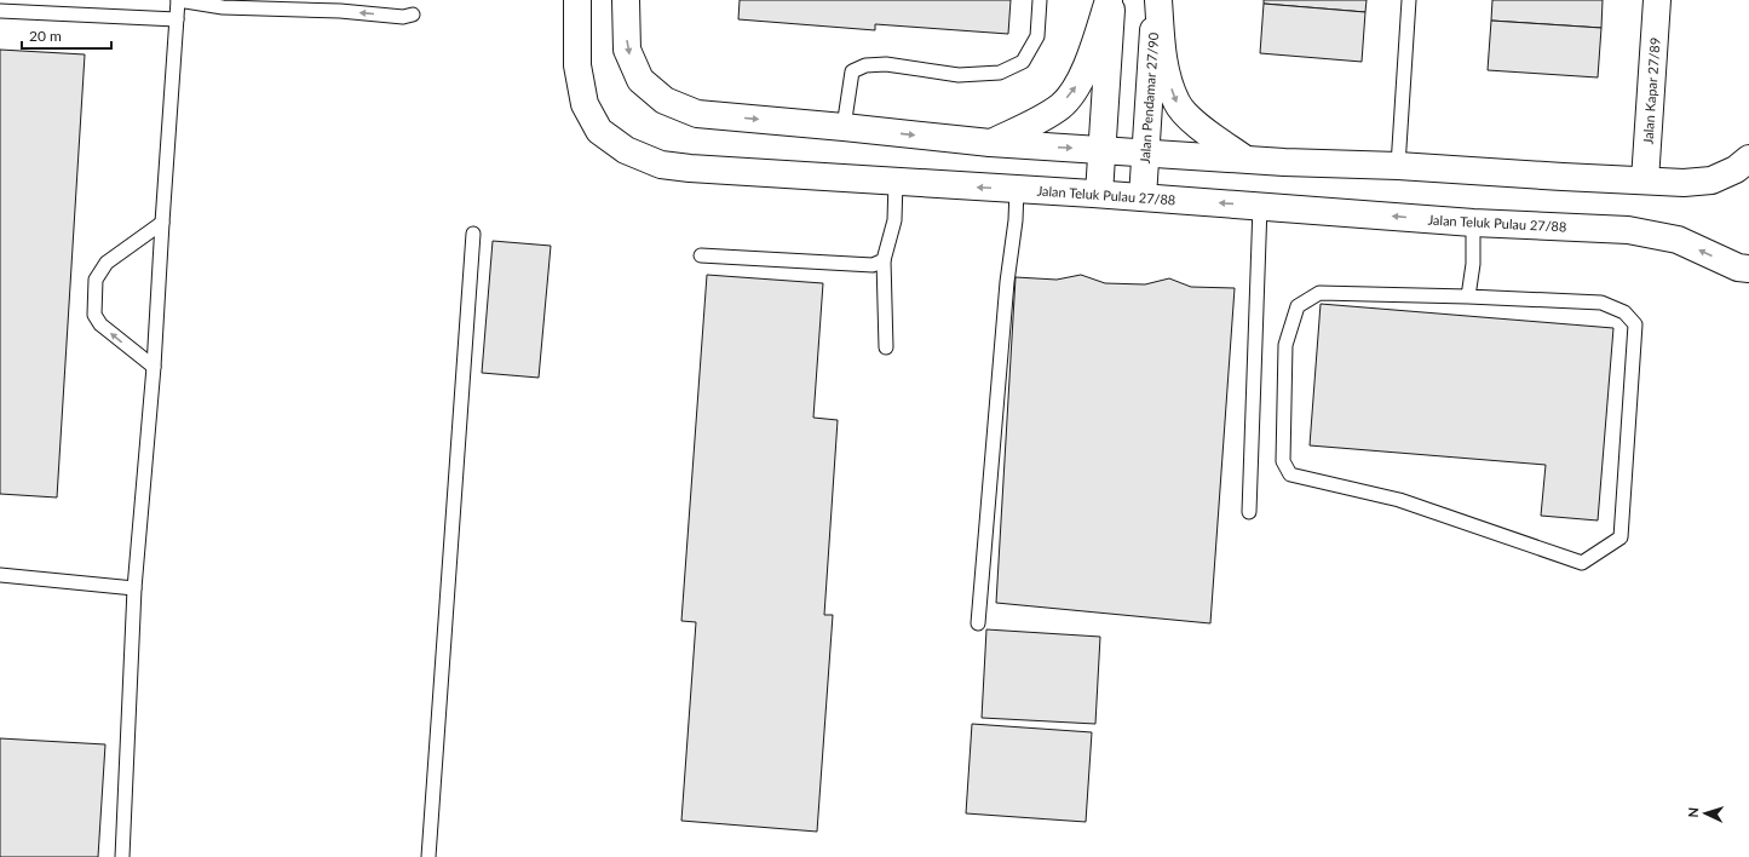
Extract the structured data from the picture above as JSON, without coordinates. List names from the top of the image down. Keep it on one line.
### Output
{"streets":{"street":["Jalan Kapar 27/89","Jalan Pendamar 27/90","Jalan Teluk Pulau 27/88"]},"crossings":[["Jalan Pendamar 27/90","Jalan Teluk Pulau 27/88"]],"scale_bar":"20 m","north":"left"}
